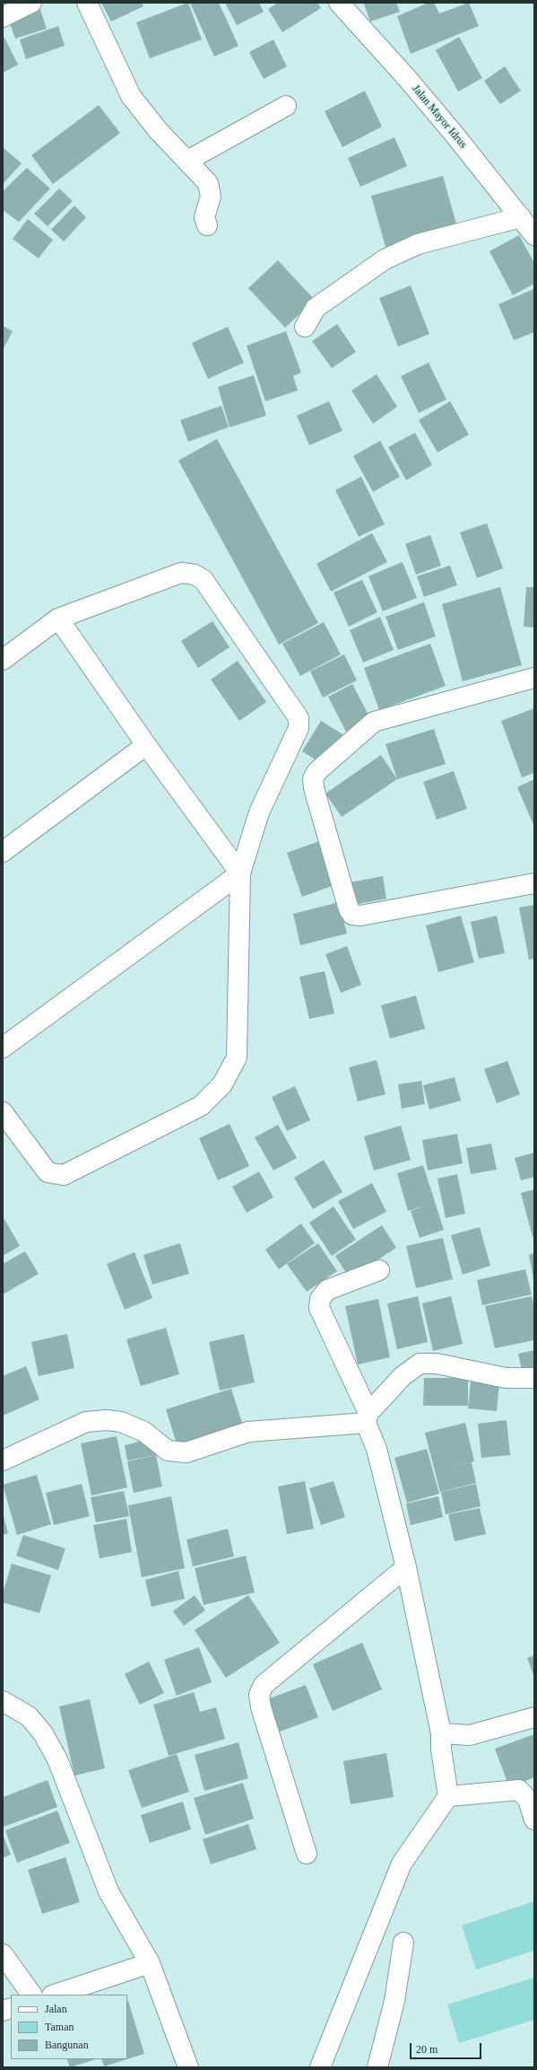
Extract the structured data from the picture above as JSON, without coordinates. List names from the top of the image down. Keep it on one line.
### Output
{"streets":{"street":["Jalan Mayor Idrus"]},"legend":["Jalan","Taman","Bangunan"],"scale_bar":"20 m"}
